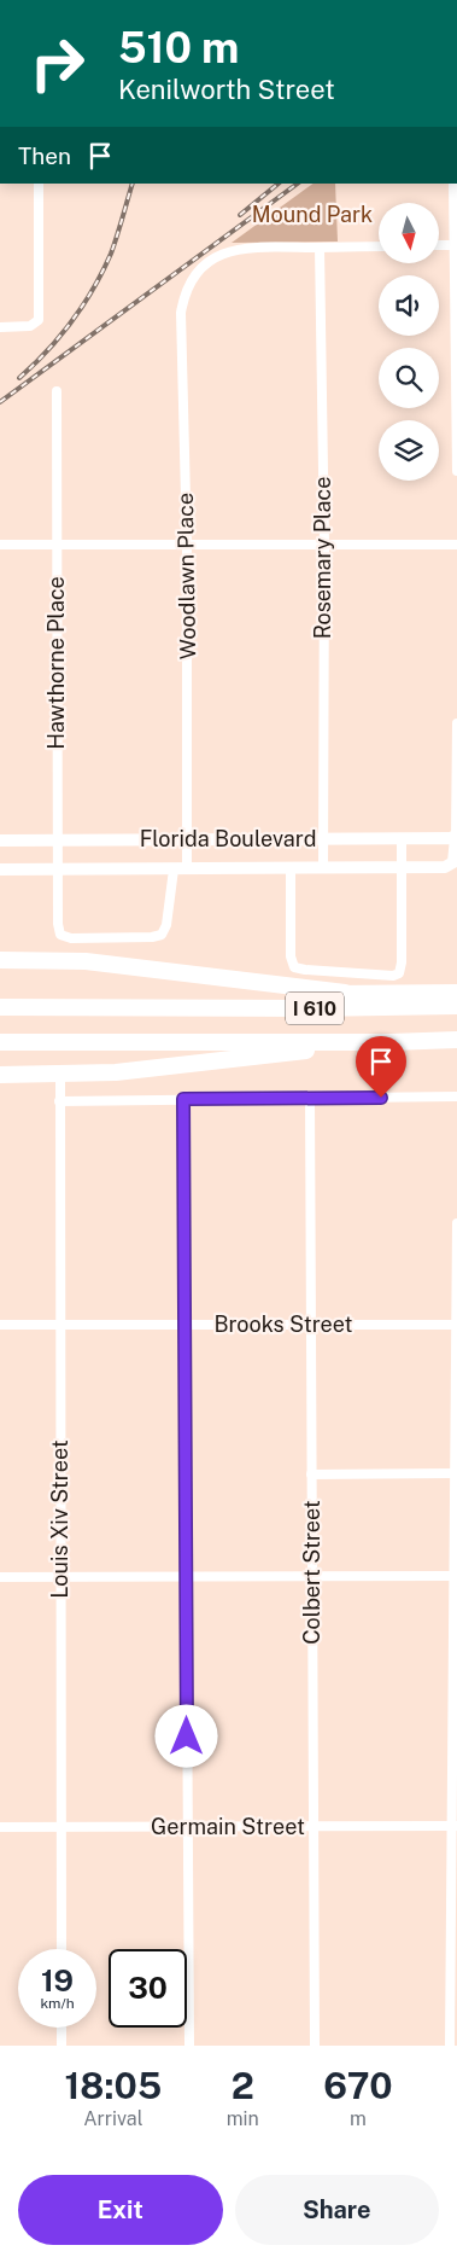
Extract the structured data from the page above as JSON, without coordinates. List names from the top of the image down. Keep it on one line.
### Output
{"streets":{"highway":["I 610"],"street":["Rosemary Place","Woodlawn Place","Hawthorne Place","Florida Boulevard","Brooks Street","Louis Xiv Street","Colbert Street","Germain Street"]},"crossings":[["Rosemary Place","Woodlawn Place"],["Rosemary Place","Florida Boulevard"],["Woodlawn Place","Florida Boulevard"],["Hawthorne Place","Florida Boulevard"],["Brooks Street","Louis Xiv Street"],["Brooks Street","Colbert Street"],["Louis Xiv Street","Germain Street"],["Colbert Street","Germain Street"]],"parks":["Mound Park"],"north":"bottom","page":{"turn":["510 m","Kenilworth Street"],"then":"Then","speed":"19 km/h","limit":"30","eta":["18:05","Arrival","2","min","670","m"],"buttons":["Exit","Share"]}}
